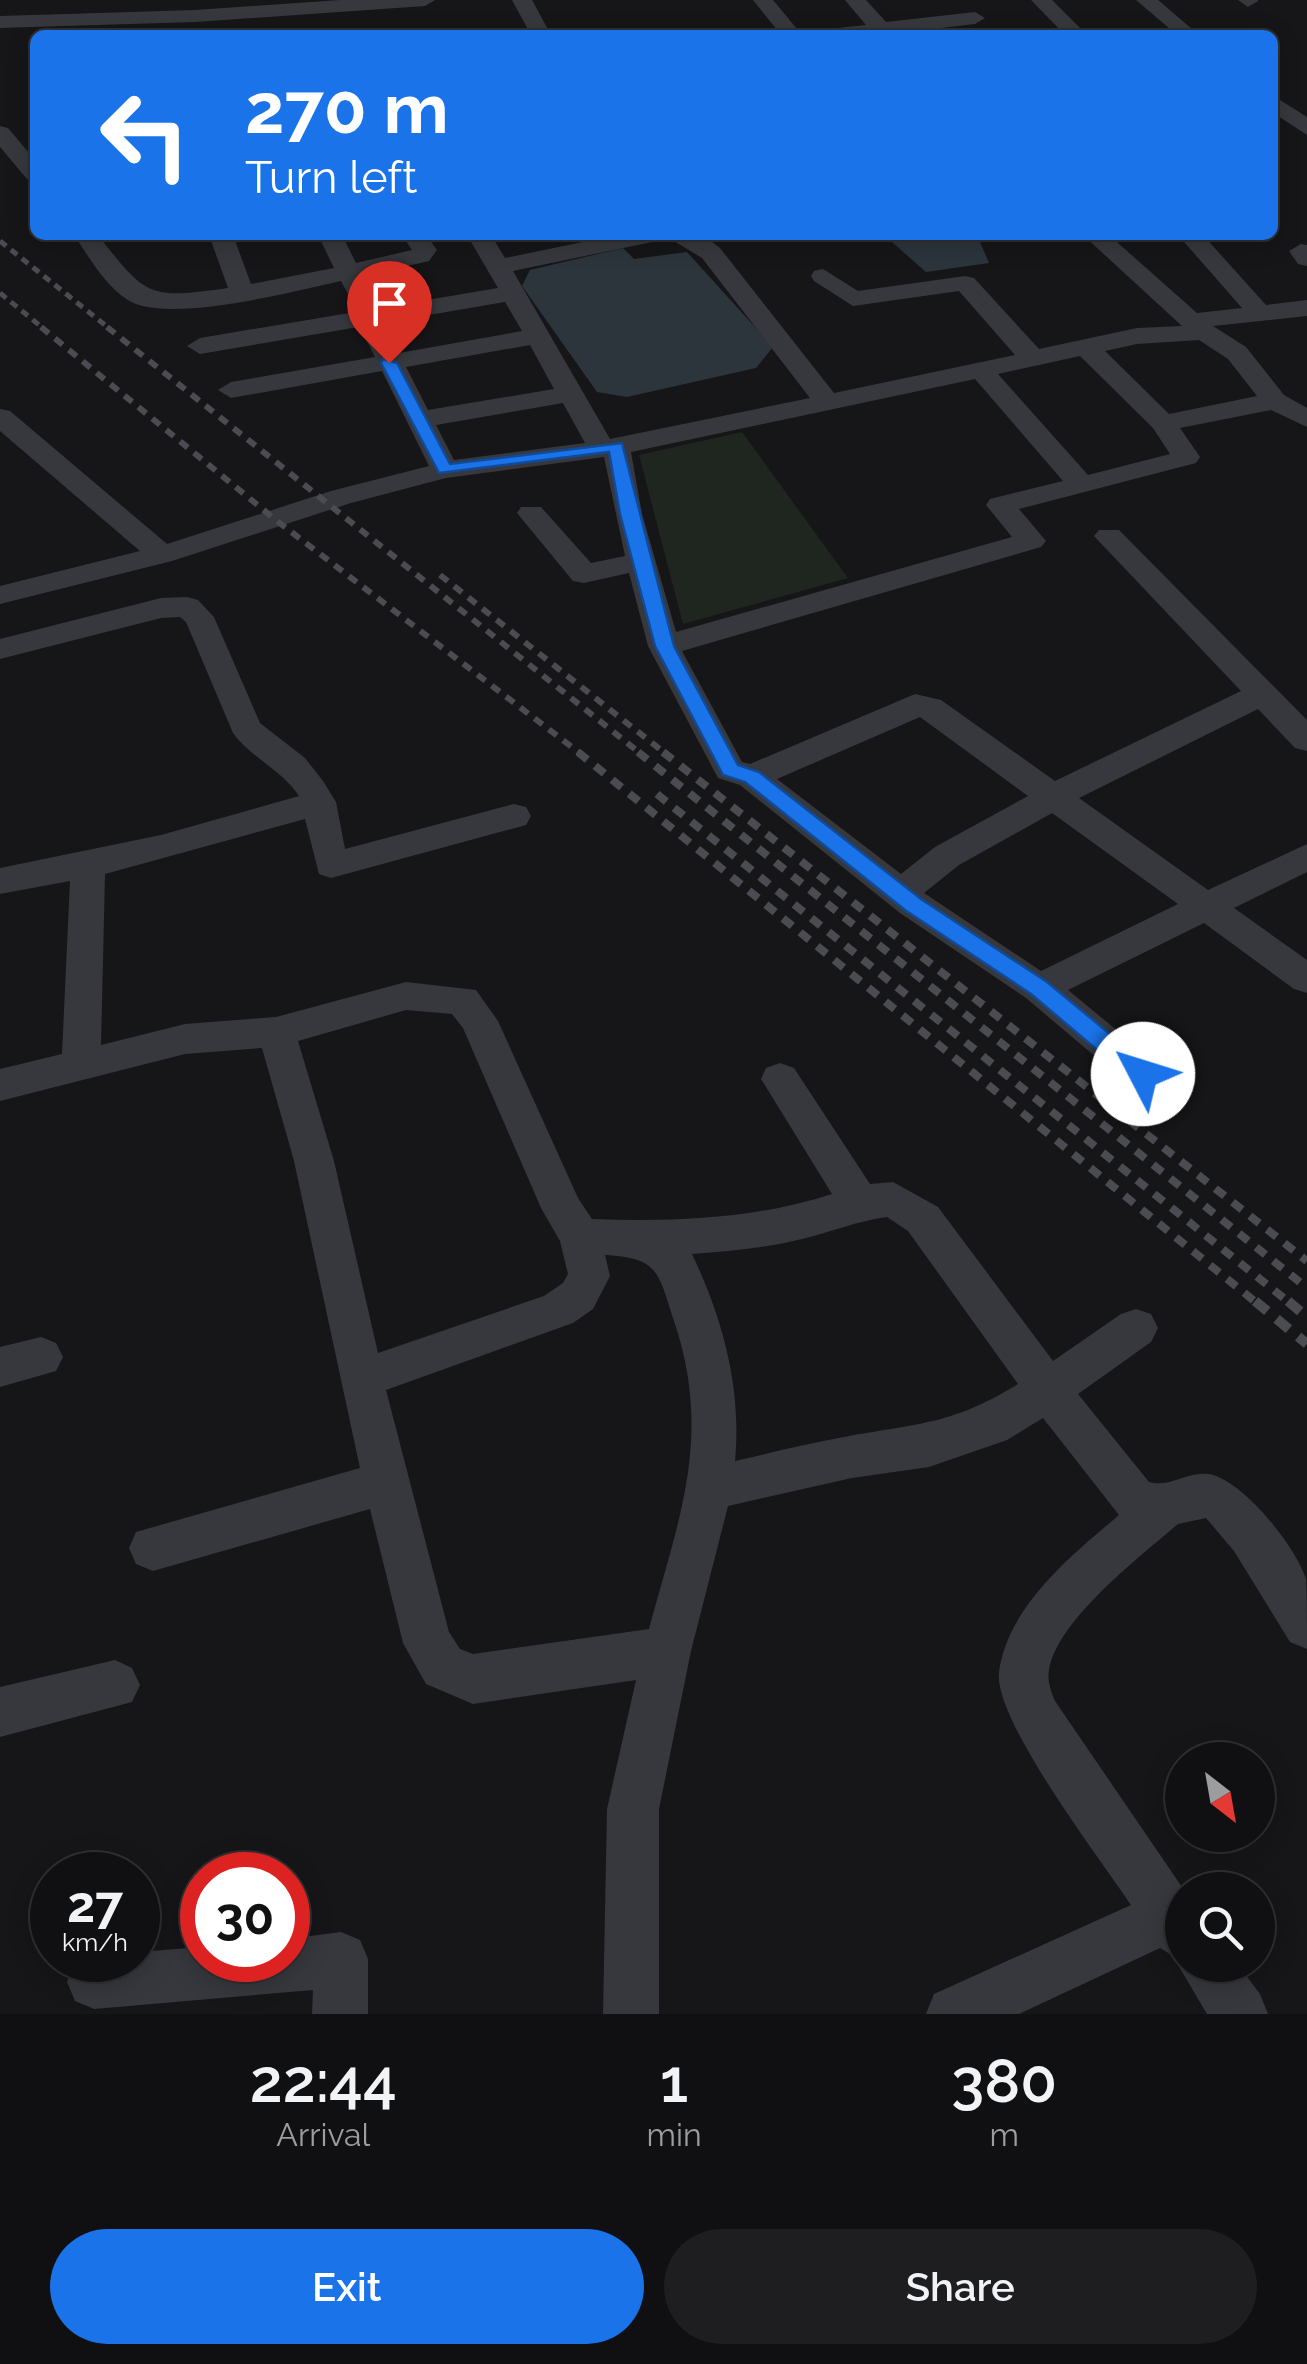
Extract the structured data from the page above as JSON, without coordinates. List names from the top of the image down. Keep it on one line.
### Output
{"north":"bottom right","page":{"turn":["270 m","Turn left"],"speed":"27 km/h","limit":"30","eta":["22:44","Arrival","1","min","380","m"],"buttons":["Exit","Share"]}}
